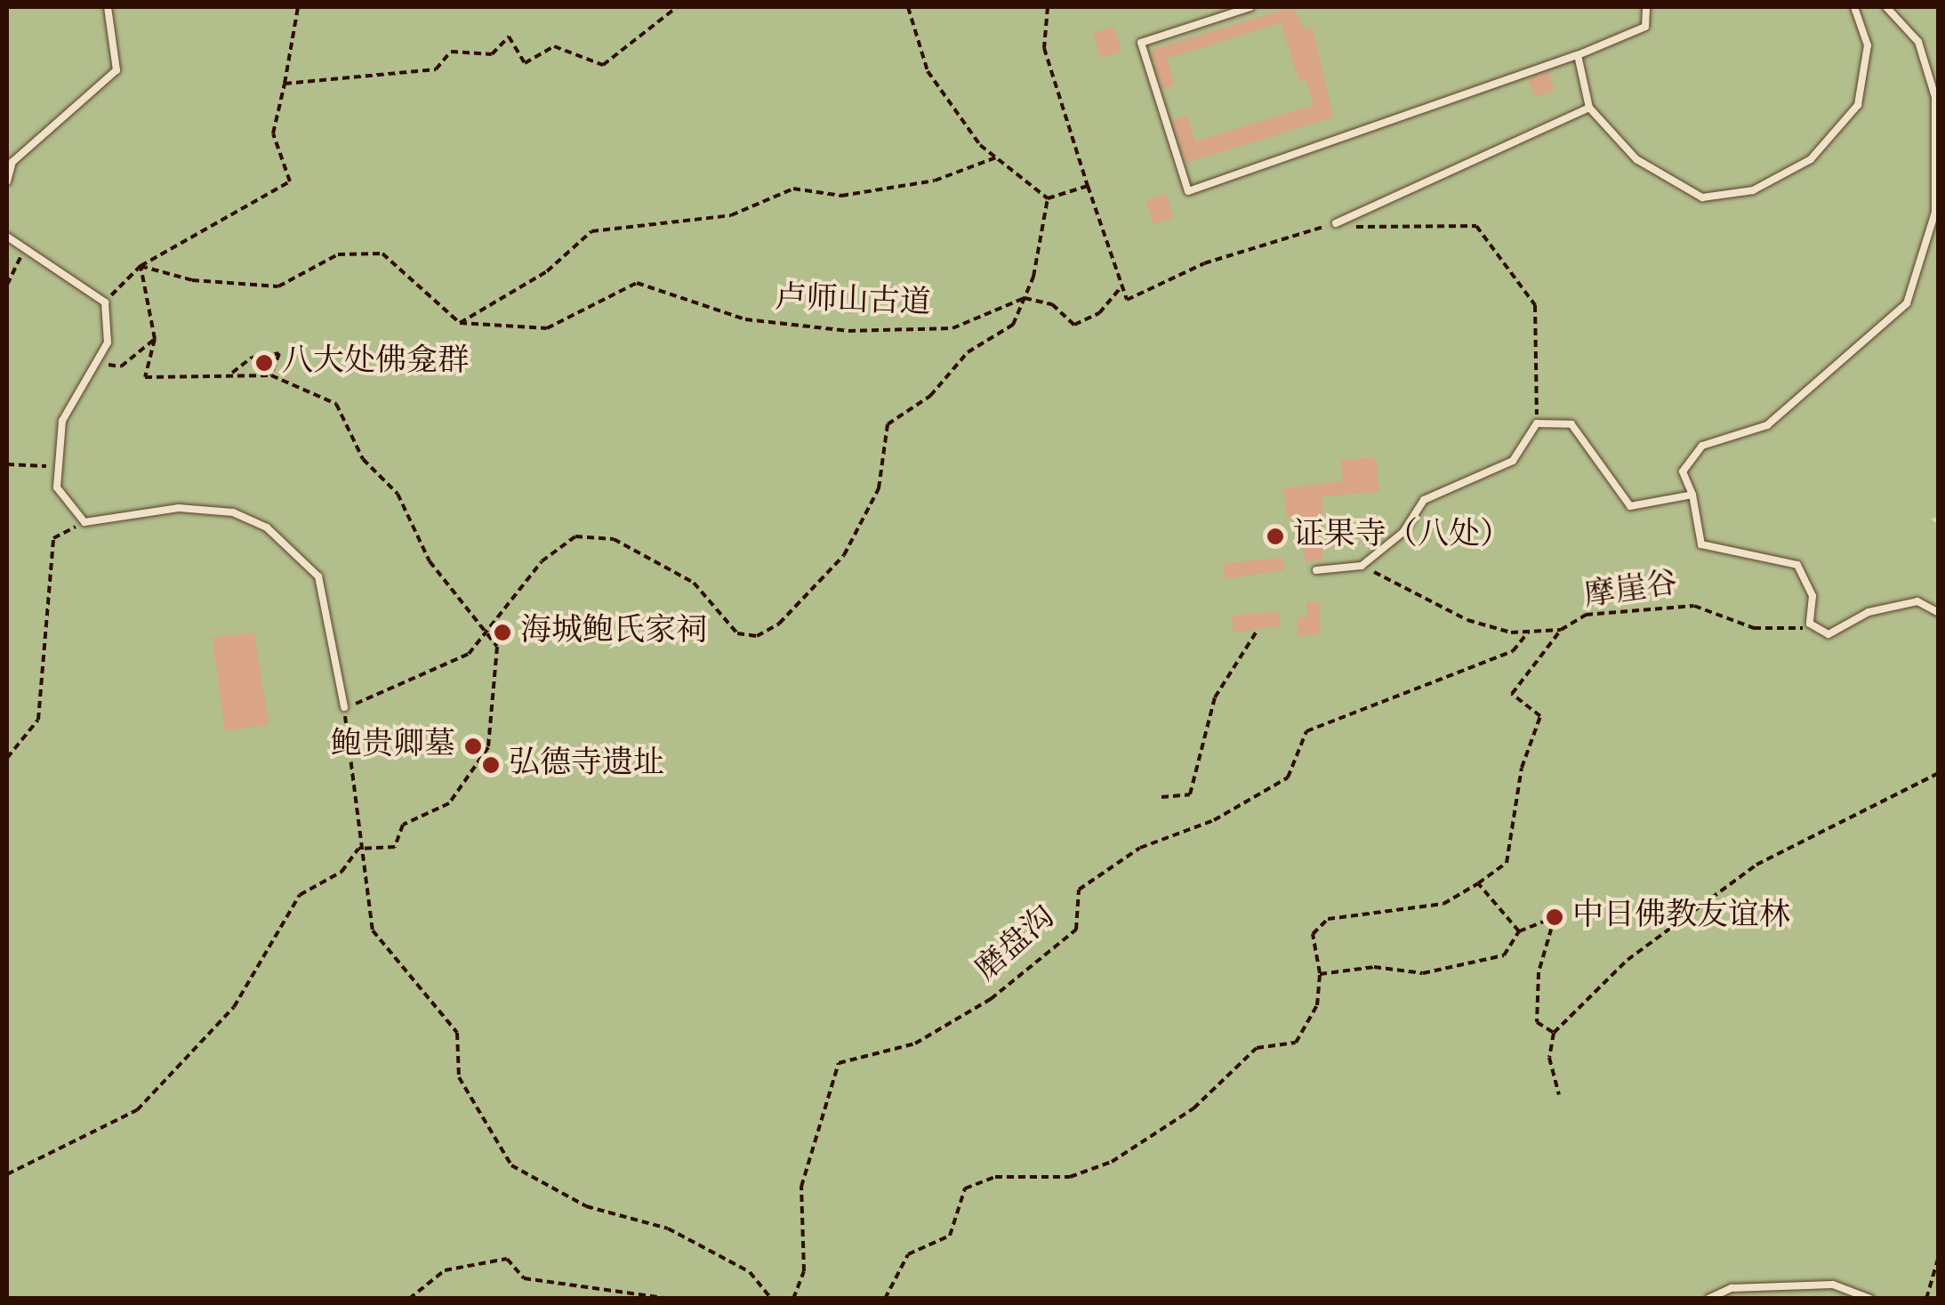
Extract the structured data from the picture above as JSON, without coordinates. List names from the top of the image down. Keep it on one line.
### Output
{"streets":{"path":["卢师山古道","摩崖谷","磨盘沟"]},"places":["八大处佛龛群","证果寺（八处）","海城鲍氏家祠","鲍贵卿墓","弘德寺遗址","中日佛教友谊林"]}
